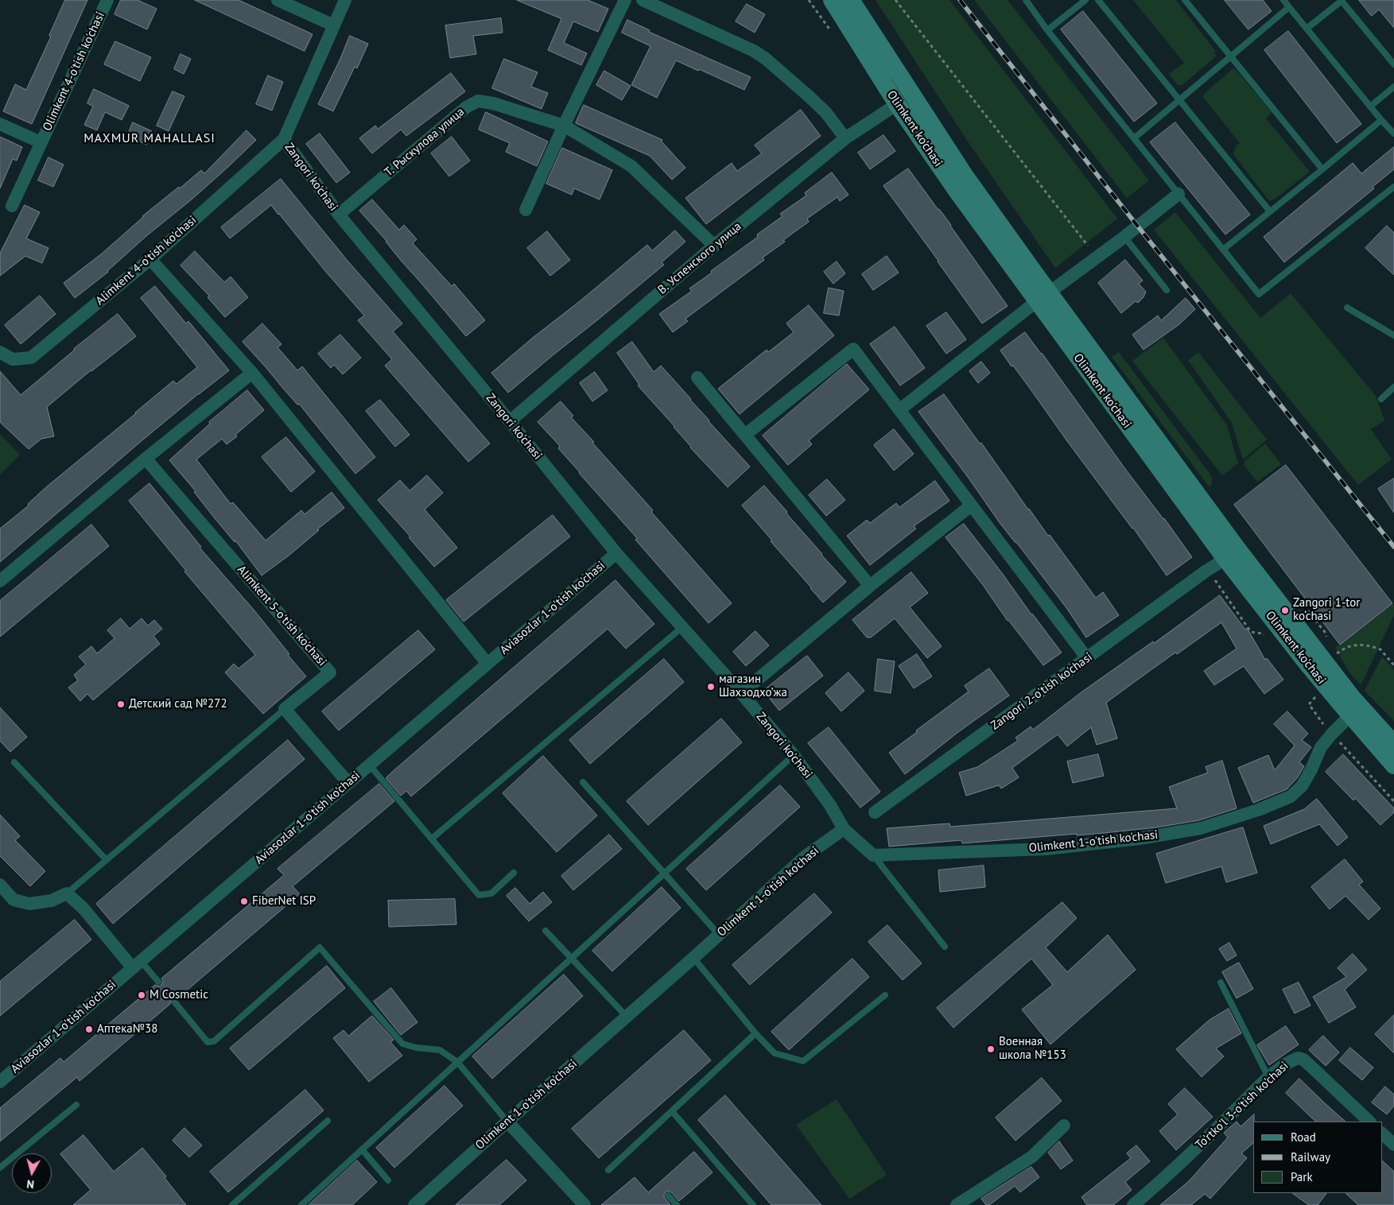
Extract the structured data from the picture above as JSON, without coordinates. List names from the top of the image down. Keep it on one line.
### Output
{"streets":{"main road":["Olimkent ko'chasi"],"street":["Olimkent 4-o'tish ko'chasi","Т. Рыскулова улица","Zangori ko'chasi","В. Успенского улица","Alimkent 4-o'tish ko'chasi","Aviasozlar 1-o'tish ko'chasi","Alimkent 5-o'tish ko'chasi","Zangori 2-o'tish ko'chasi","Olimkent 1-o'tish ko'chasi","To'rtko'l 3-o'tish ko'chasi"]},"crossings":[["Olimkent ko'chasi","В. Успенского улица"],["Olimkent ko'chasi","Zangori 2-o'tish ko'chasi"],["Olimkent ko'chasi","Olimkent 1-o'tish ko'chasi"],["Т. Рыскулова улица","Zangori ko'chasi"],["Т. Рыскулова улица","В. Успенского улица"],["Zangori ko'chasi","В. Успенского улица"],["Zangori ko'chasi","Alimkent 4-o'tish ko'chasi"],["Zangori ko'chasi","Aviasozlar 1-o'tish ko'chasi"],["Zangori ko'chasi","Olimkent 1-o'tish ko'chasi"]],"districts":["MAXMUR MAHALLASI"],"places":["Zangori 1-tor ko‘chasi","магазин Шахзодхо’жа","Детский сад №272","FiberNet ISP","M Cosmetic","Аптека№38","Военная школа №153"],"legend":["Road","Railway","Park"],"north":"bottom"}
